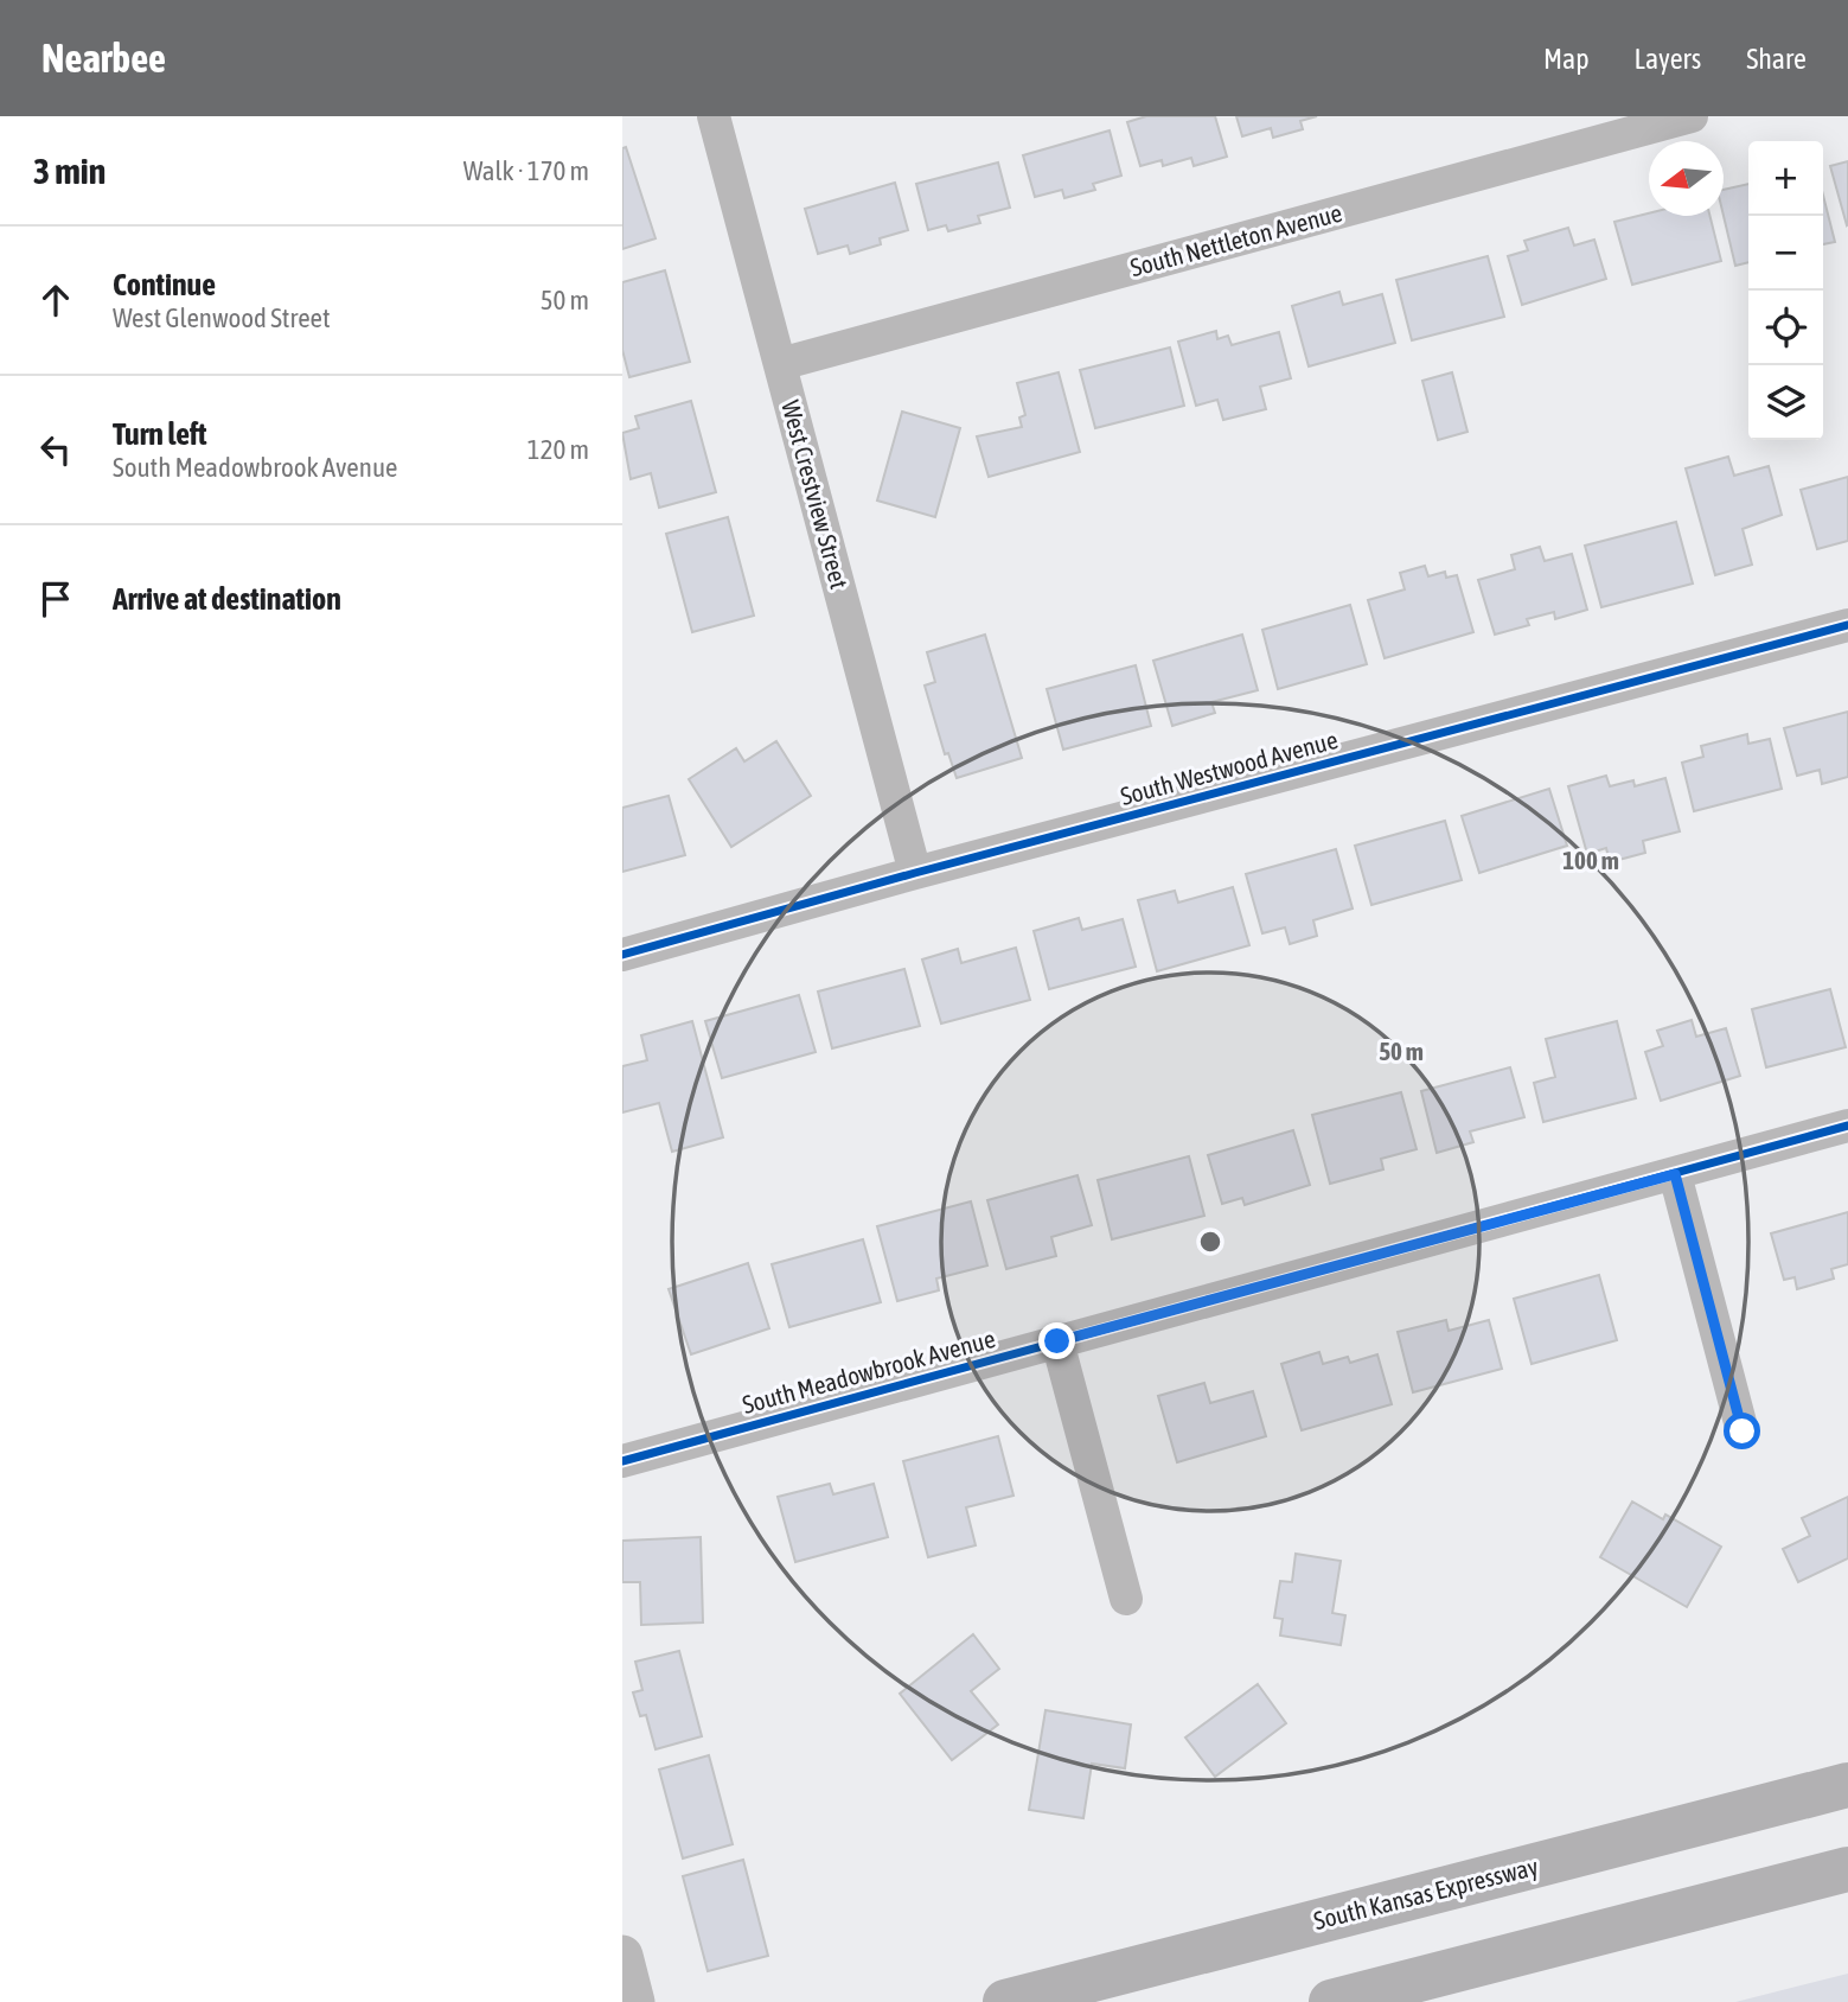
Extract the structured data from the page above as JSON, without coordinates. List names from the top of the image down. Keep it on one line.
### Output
{"streets":{"main road":["South Kansas Expressway"],"street":["South Nettleton Avenue","West Crestview Street","South Westwood Avenue","South Meadowbrook Avenue"]},"crossings":[["South Nettleton Avenue","West Crestview Street"],["West Crestview Street","South Westwood Avenue"]],"north":"left","page":{"header":"Nearbee","nav":["Map","Layers","Share"],"heading":["3 min","Walk · 170 m"],"map_buttons":["+","−"],"list":[["Continue","West Glenwood Street","50 m"],["Turn left","South Meadowbrook Avenue","120 m"],"Arrive at destination"]},"rings":["100 m","50 m"]}
